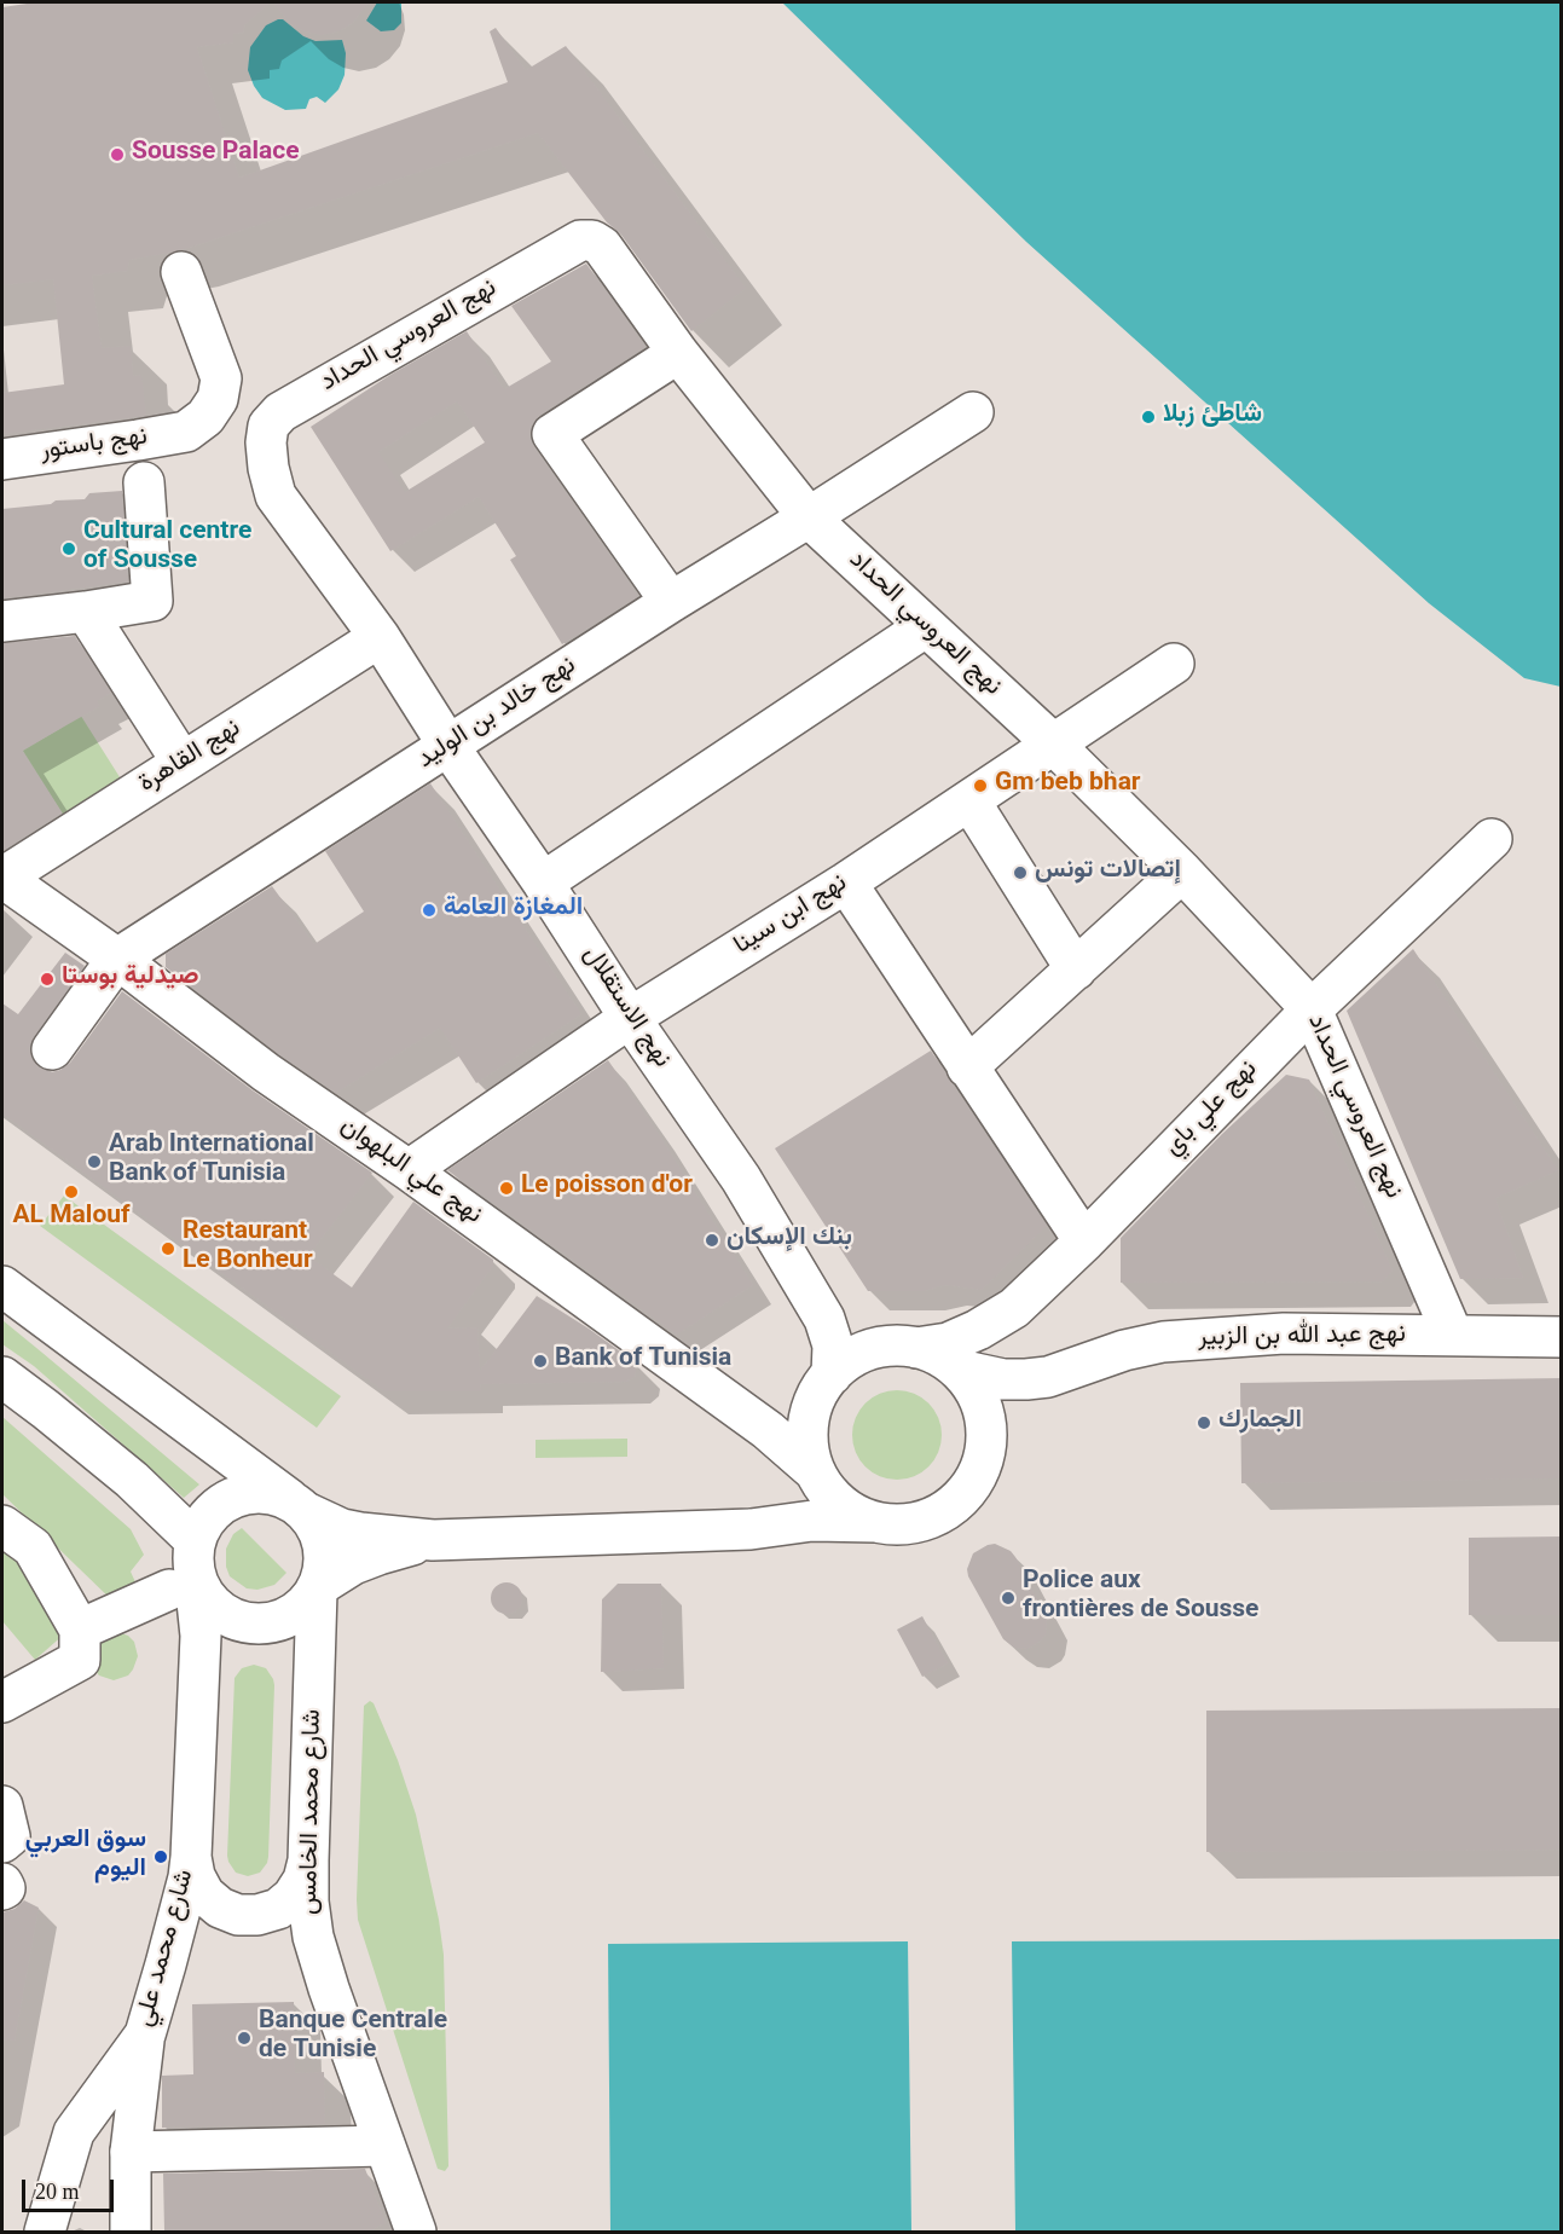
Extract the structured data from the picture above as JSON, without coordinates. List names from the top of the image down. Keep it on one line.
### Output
{"streets":{"street":["نهج العروسي الحداد","نهج باستور","نهج خالد بن الوليد","نهج القاهرة","نهج ابن سينا","نهج الاستقلال","نهج علي باي","نهج علي البلهوان","نهج عبد الله بن الزبير","شارع محمد الخامس","شارع محمد علي"]},"crossings":[["نهج العروسي الحداد","نهج خالد بن الوليد"],["نهج العروسي الحداد","نهج ابن سينا"],["نهج العروسي الحداد","نهج الاستقلال"],["نهج العروسي الحداد","نهج علي باي"],["نهج العروسي الحداد","نهج عبد الله بن الزبير"],["نهج خالد بن الوليد","نهج الاستقلال"],["نهج خالد بن الوليد","نهج علي البلهوان"],["نهج القاهرة","نهج الاستقلال"],["نهج القاهرة","نهج علي البلهوان"],["نهج ابن سينا","نهج الاستقلال"],["نهج ابن سينا","نهج علي البلهوان"],["نهج الاستقلال","نهج علي باي"],["نهج الاستقلال","نهج علي البلهوان"],["نهج الاستقلال","نهج عبد الله بن الزبير"],["نهج علي باي","نهج علي البلهوان"],["نهج علي باي","نهج عبد الله بن الزبير"],["نهج علي البلهوان","نهج عبد الله بن الزبير"]],"places":["Sousse Palace","شاطئ زبلا","Cultural centre of Sousse","Gm beb bhar","إتصالات تونس","المغازة العامة","صيدلية بوستا","Arab International Bank of Tunisia","Le poisson d'or","AL Malouf","بنك الإسكان","Restaurant Le Bonheur","Bank of Tunisia","الجمارك","Police aux frontières de Sousse","سوق العربي اليوم","Banque Centrale de Tunisie"],"scale_bar":"20 m"}
